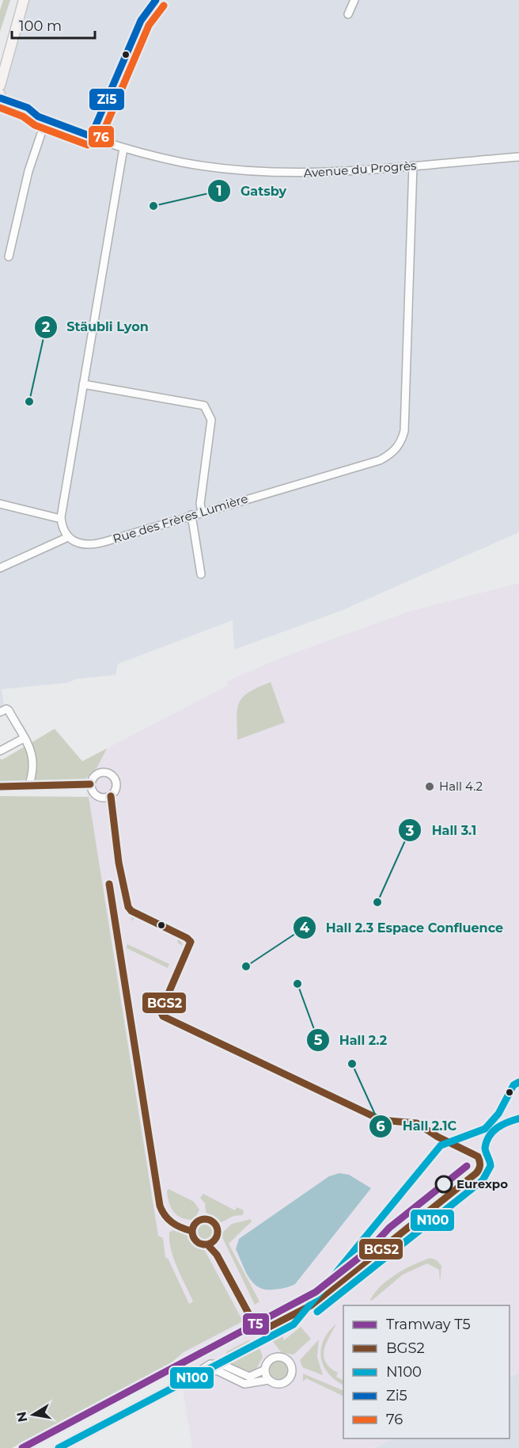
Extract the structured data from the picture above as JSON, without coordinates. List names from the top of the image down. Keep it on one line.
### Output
{"streets":{"street":["Avenue du Progrès","Rue des Frères Lumière"]},"crossings":[["Avenue du Progrès","Rue des Frères Lumière"]],"places":["Gatsby","Stäubli Lyon","Hall 4.2","Hall 3.1","Hall 2.3 Espace Confluence","Hall 2.2","Hall 2.1C","Eurexpo"],"lines":["transit line Zi5","transit line 76","transit line BGS2","transit line N100","tram line T5"],"legend":["Tramway T5","BGS2","N100","Zi5","76"],"scale_bar":"100 m","north":"left"}
